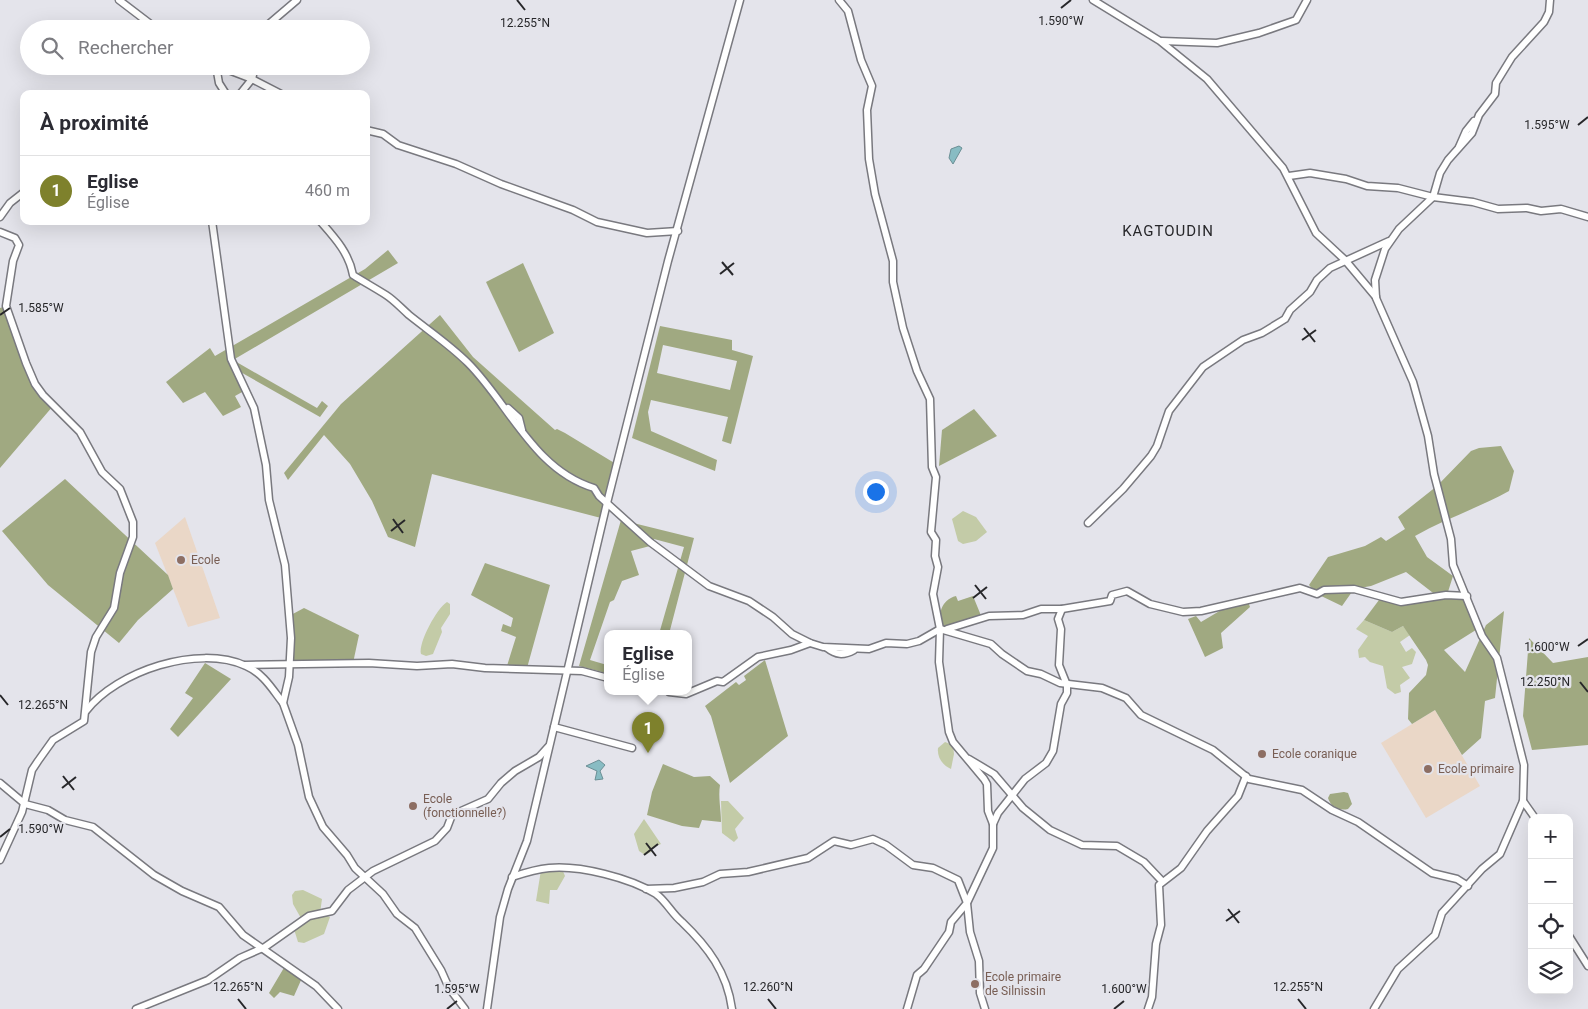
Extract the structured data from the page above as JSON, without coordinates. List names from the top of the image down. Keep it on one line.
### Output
{"districts":["KAGTOUDIN"],"places":["Ecole","Ecole coranique","Ecole primaire","Ecole (fonctionnelle?)","Ecole primaire de Silnissin"],"page":{"search":"Rechercher","heading":"À proximité","list":[{"mark":"1","name":"Eglise","note":"Église","value":"460 m"}],"popup":["Eglise","Église"],"pins":"1","map_buttons":["+","−"]},"coordinates":["1.590°W","12.255°N","1.595°W","1.585°W","1.600°W","12.250°N","12.265°N","12.260°N"]}
